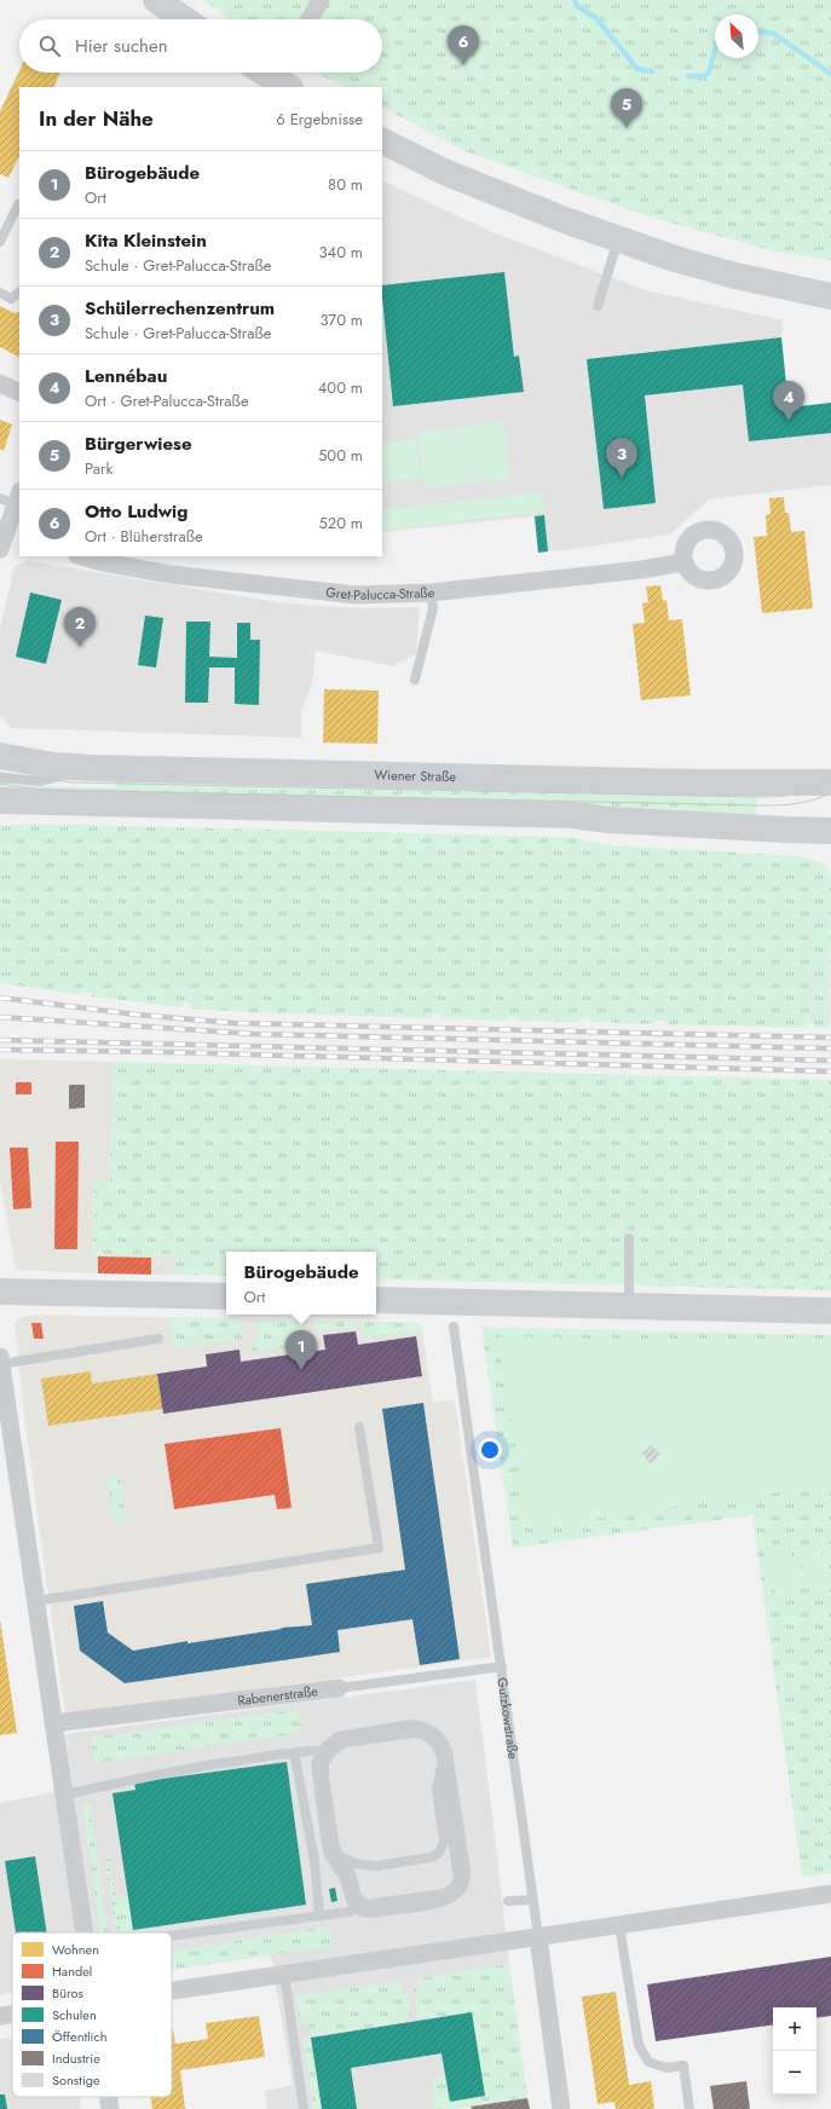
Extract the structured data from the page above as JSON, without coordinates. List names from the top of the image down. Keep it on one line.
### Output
{"streets":{"main road":["Wiener Straße"],"street":["Gret-Palucca-Straße","Rabenerstraße","Gutzkowstraße"]},"crossings":[["Rabenerstraße","Gutzkowstraße"]],"legend":["Wohnen","Handel","Büros","Schulen","Öffentlich","Industrie","Sonstige"],"north":"top left","page":{"search":"Hier suchen","pins":["6","5","4","3","2","1"],"heading":["In der Nähe","6 Ergebnisse"],"list":[{"mark":"1","name":"Bürogebäude","note":"Ort","value":"80 m"},{"mark":"2","name":"Kita Kleinstein","note":"Schule · Gret-Palucca-Straße","value":"340 m"},{"mark":"3","name":"Schülerrechenzentrum","note":"Schule · Gret-Palucca-Straße","value":"370 m"},{"mark":"4","name":"Lennébau","note":"Ort · Gret-Palucca-Straße","value":"400 m"},{"mark":"5","name":"Bürgerwiese","note":"Park","value":"500 m"},{"mark":"6","name":"Otto Ludwig","note":"Ort · Blüherstraße","value":"520 m"}],"popup":["Bürogebäude","Ort"],"map_buttons":["+","−"]}}
